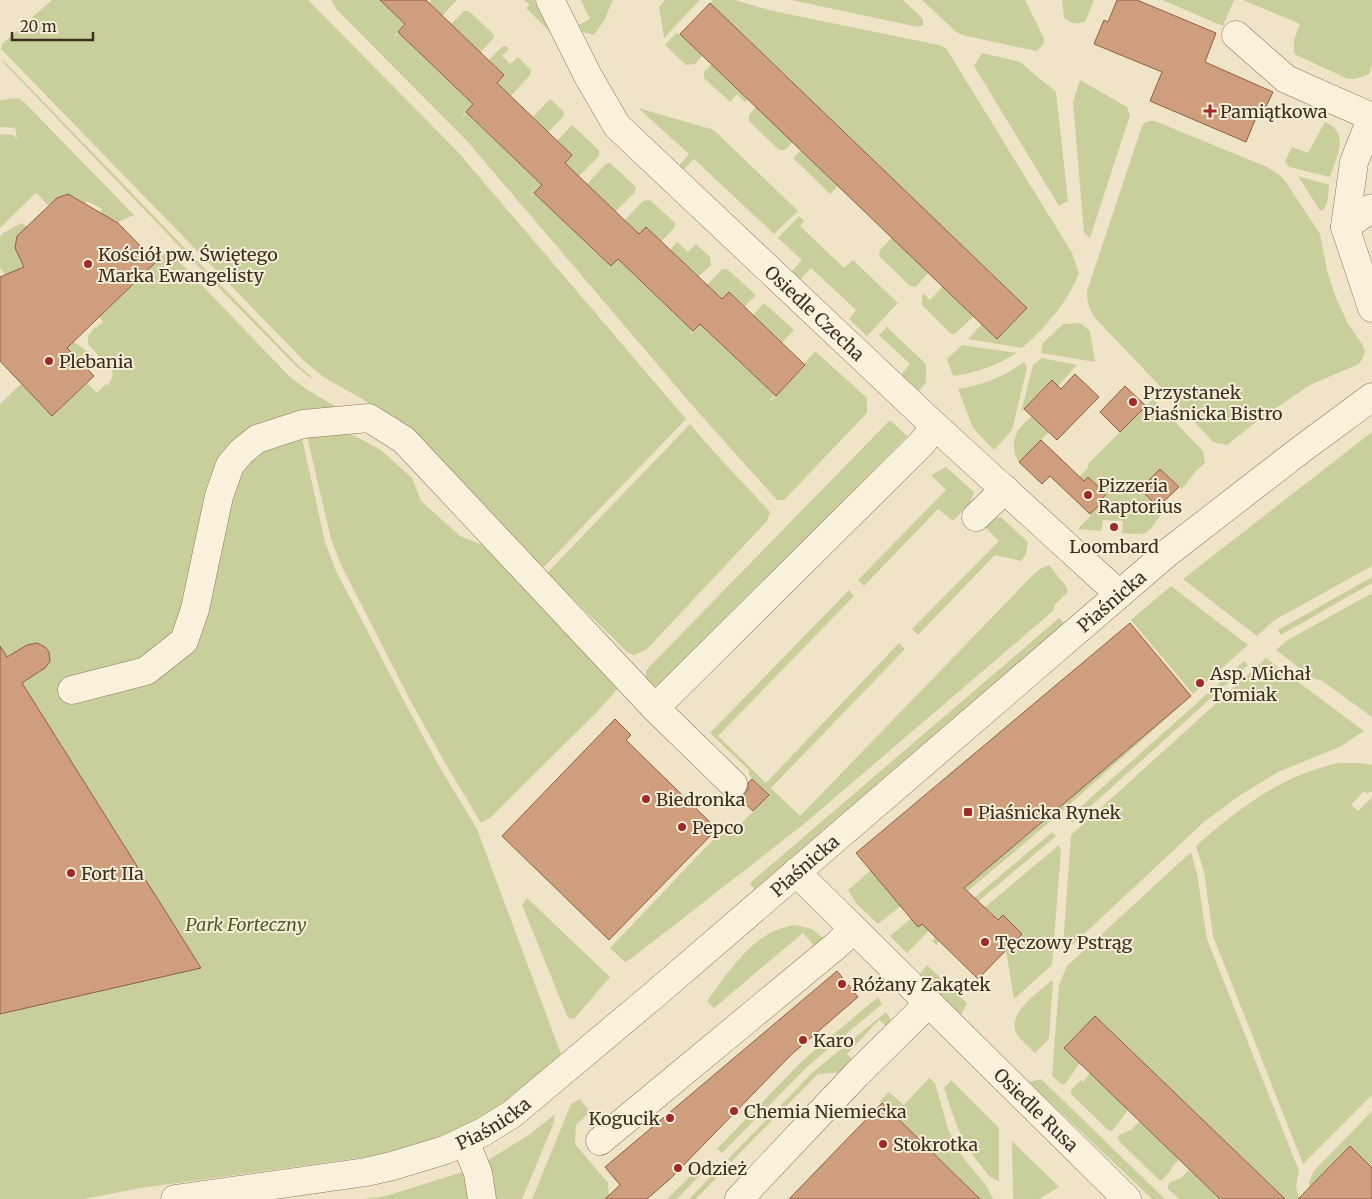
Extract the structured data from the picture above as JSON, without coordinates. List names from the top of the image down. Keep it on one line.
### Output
{"streets":{"street":["Osiedle Czecha","Piaśnicka","Osiedle Rusa"]},"crossings":[["Osiedle Czecha","Piaśnicka"],["Piaśnicka","Osiedle Rusa"]],"parks":["Park Forteczny"],"places":{"health":["Pamiątkowa"],"other":["Kościół pw. Świętego Marka Ewangelisty","Plebania","Przystanek Piaśnicka Bistro","Pizzeria Raptorius","Loombard","Asp. Michał Tomiak","Biedronka","Pepco","Fort IIa","Tęczowy Pstrąg","Różany Zakątek","Karo","Chemia Niemiecka","Kogucik","Stokrotka","Odzież"],"transit":["Piaśnicka Rynek"]},"scale_bar":"20 m"}
